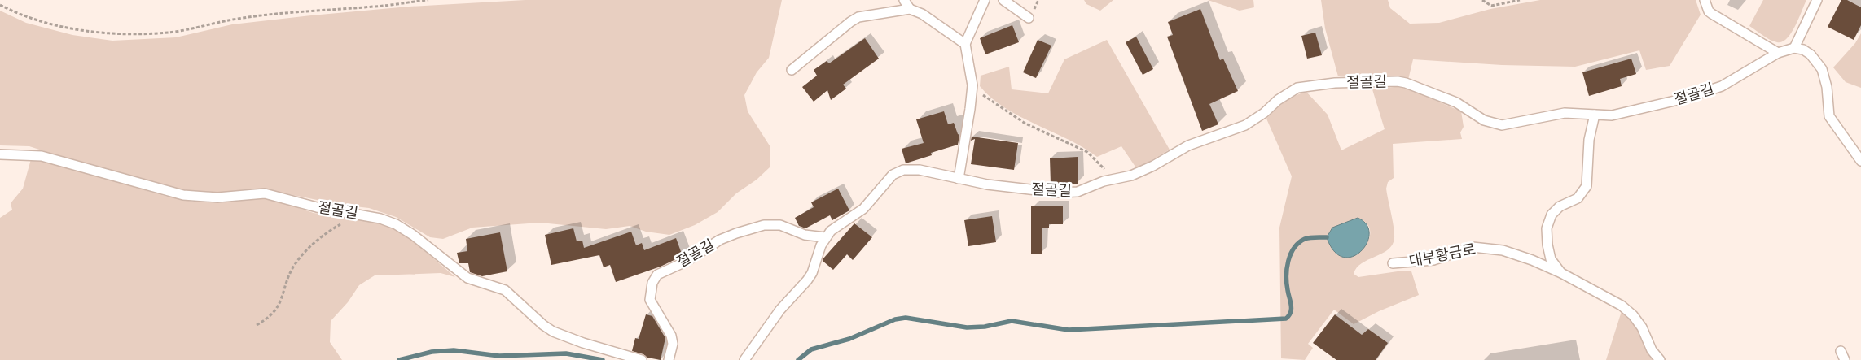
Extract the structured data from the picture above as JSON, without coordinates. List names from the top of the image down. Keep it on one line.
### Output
{"streets":{"lane":["절골길","대부황금로"]},"crossings":[["절골길","대부황금로"]]}
